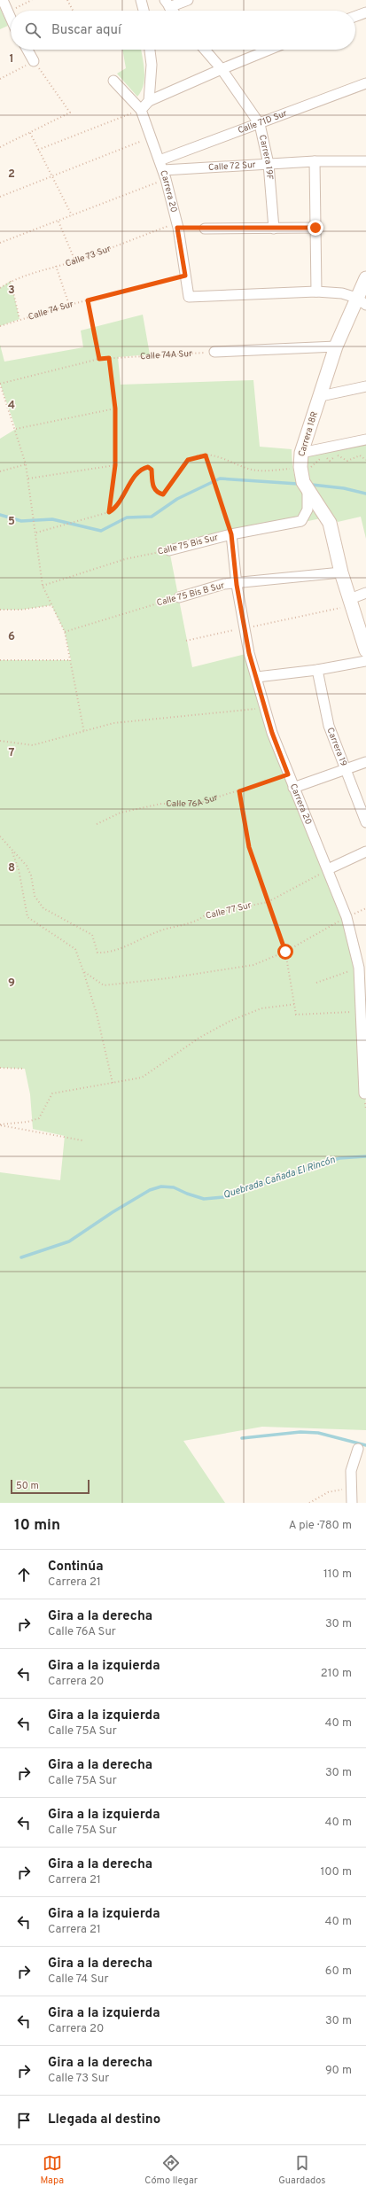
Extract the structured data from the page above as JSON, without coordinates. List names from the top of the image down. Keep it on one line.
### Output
{"streets":{"street":["Calle 71D Sur","Carrera 19F","Calle 72 Sur","Carrera 20","Carrera 18R","Calle 75 Bis Sur","Calle 75 Bis B Sur","Carrera 19"],"path":["Calle 73 Sur","Calle 74 Sur","Calle 74A Sur","Calle 76A Sur","Calle 77 Sur"]},"crossings":[["Calle 71D Sur","Carrera 19F"],["Calle 71D Sur","Carrera 20"],["Carrera 19F","Calle 72 Sur"],["Calle 72 Sur","Carrera 20"],["Carrera 20","Calle 73 Sur"],["Carrera 20","Calle 74 Sur"],["Carrera 20","Calle 75 Bis Sur"],["Carrera 20","Calle 75 Bis B Sur"],["Carrera 20","Calle 76A Sur"],["Carrera 20","Calle 77 Sur"],["Carrera 18R","Calle 75 Bis Sur"],["Carrera 18R","Calle 75 Bis B Sur"]],"water":["Quebrada Cañada El Rincón"],"scale_bar":"50 m","page":{"search":"Buscar aquí","scale":"50 m","heading":["10 min","A pie · 780 m"],"list":[["Continúa","Carrera 21","110 m"],["Gira a la derecha","Calle 76A Sur","30 m"],["Gira a la izquierda","Carrera 20","210 m"],["Gira a la izquierda","Calle 75A Sur","40 m"],["Gira a la derecha","Calle 75A Sur","30 m"],["Gira a la izquierda","Calle 75A Sur","40 m"],["Gira a la derecha","Carrera 21","100 m"],["Gira a la izquierda","Carrera 21","40 m"],["Gira a la derecha","Calle 74 Sur","60 m"],["Gira a la izquierda","Carrera 20","30 m"],["Gira a la derecha","Calle 73 Sur","90 m"],"Llegada al destino"],"nav":["Mapa","Cómo llegar","Guardados"]},"grid":{"rows":["1","2","3","4","5","6","7","8","9"]}}
